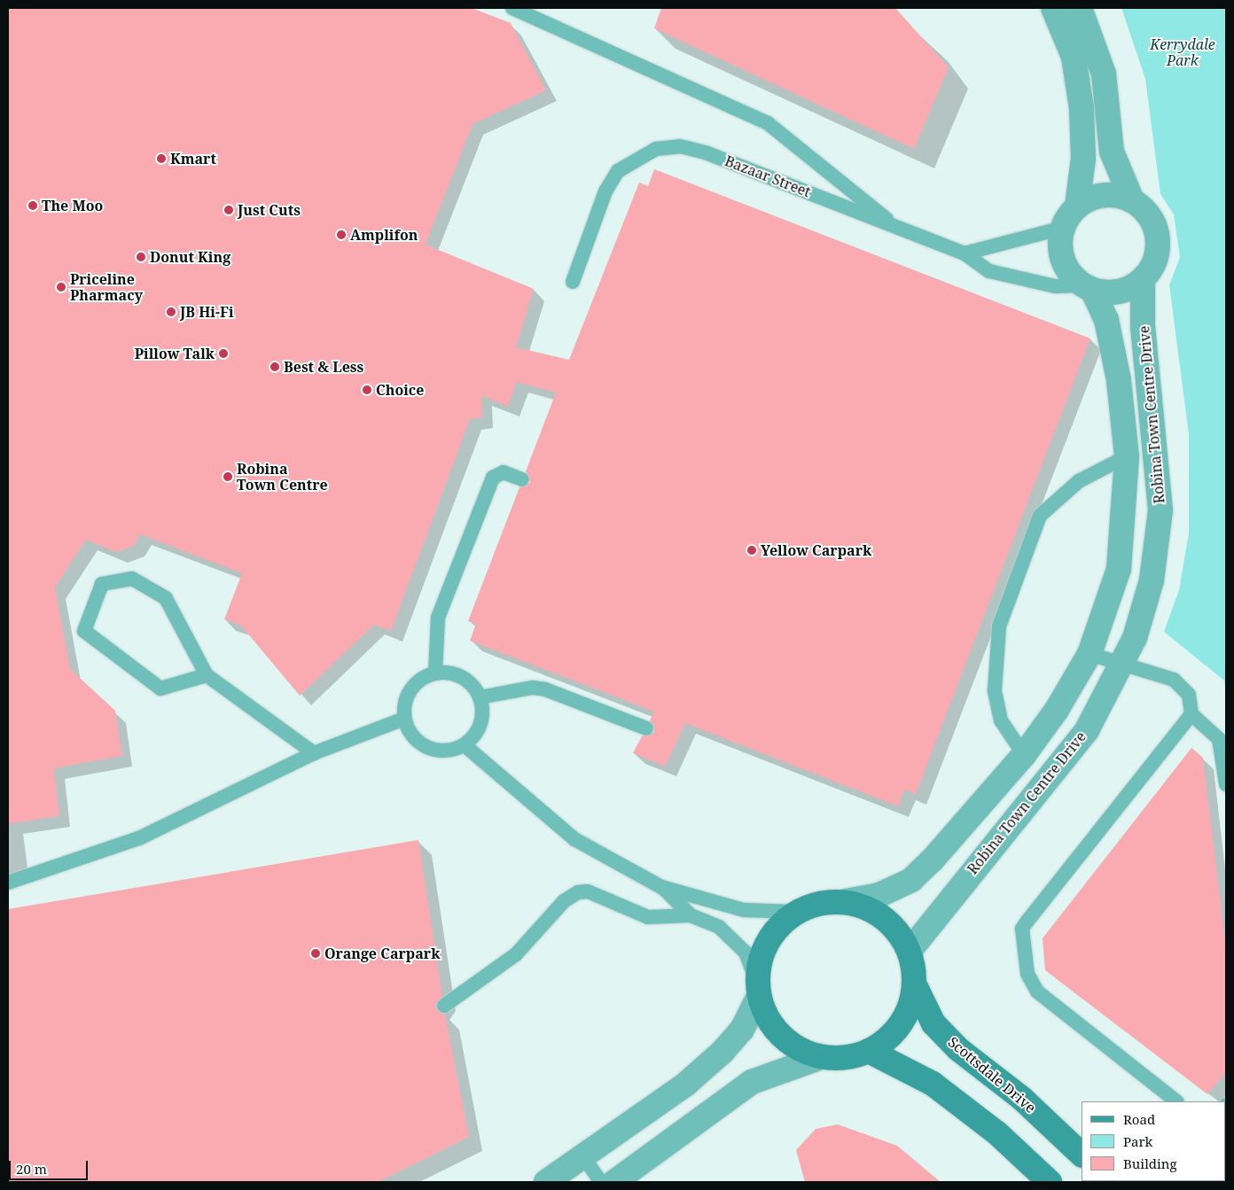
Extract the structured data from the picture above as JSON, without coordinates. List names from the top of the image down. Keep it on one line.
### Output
{"streets":{"main road":["Scottsdale Drive"],"street":["Robina Town Centre Drive"],"lane":["Bazaar Street"]},"crossings":[["Bazaar Street","Robina Town Centre Drive"],["Robina Town Centre Drive","Scottsdale Drive"]],"parks":["Kerrydale Park"],"places":["Kmart","The Moo","Just Cuts","Amplifon","Donut King","Priceline Pharmacy","JB Hi-Fi","Pillow Talk","Best & Less","Choice","Robina Town Centre","Yellow Carpark","Orange Carpark"],"legend":["Road","Park","Building"],"scale_bar":"20 m"}
